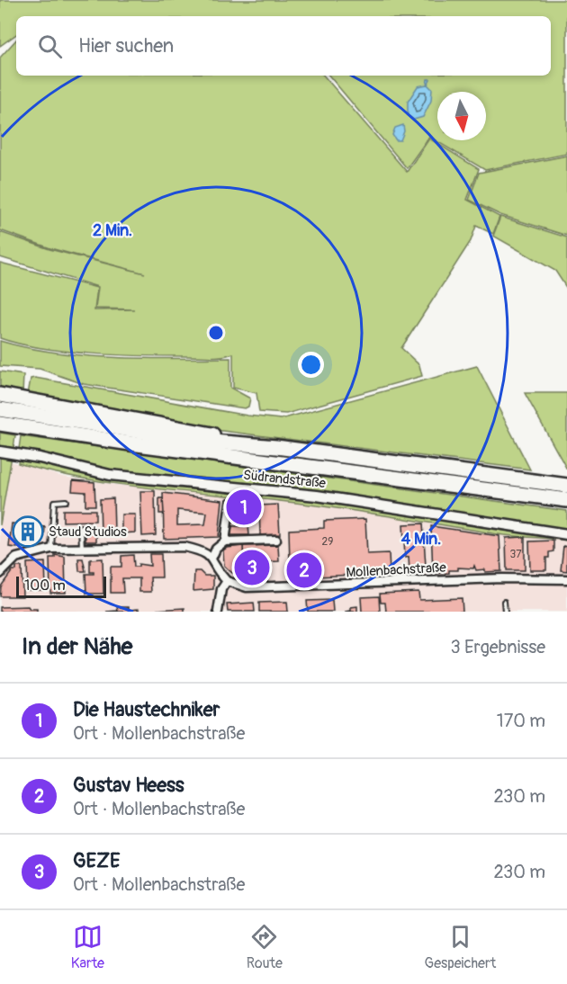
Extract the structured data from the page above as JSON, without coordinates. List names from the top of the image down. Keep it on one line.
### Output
{"streets":{"main road":["Südrandstraße"],"street":["Mollenbachstraße"]},"places":{"building":["Staud Studios"]},"house_numbers":["29","37"],"scale_bar":"100 m","north":"bottom","page":{"search":"Hier suchen","pins":["1","3","2"],"scale":"100 m","heading":["In der Nähe","3 Ergebnisse"],"list":[{"mark":"1","name":"Die Haustechniker","note":"Ort · Mollenbachstraße","value":"170 m"},{"mark":"2","name":"Gustav Heess","note":"Ort · Mollenbachstraße","value":"230 m"},{"mark":"3","name":"GEZE","note":"Ort · Mollenbachstraße","value":"230 m"}],"nav":["Karte","Route","Gespeichert"]},"rings":["2 Min.","4 Min."]}
